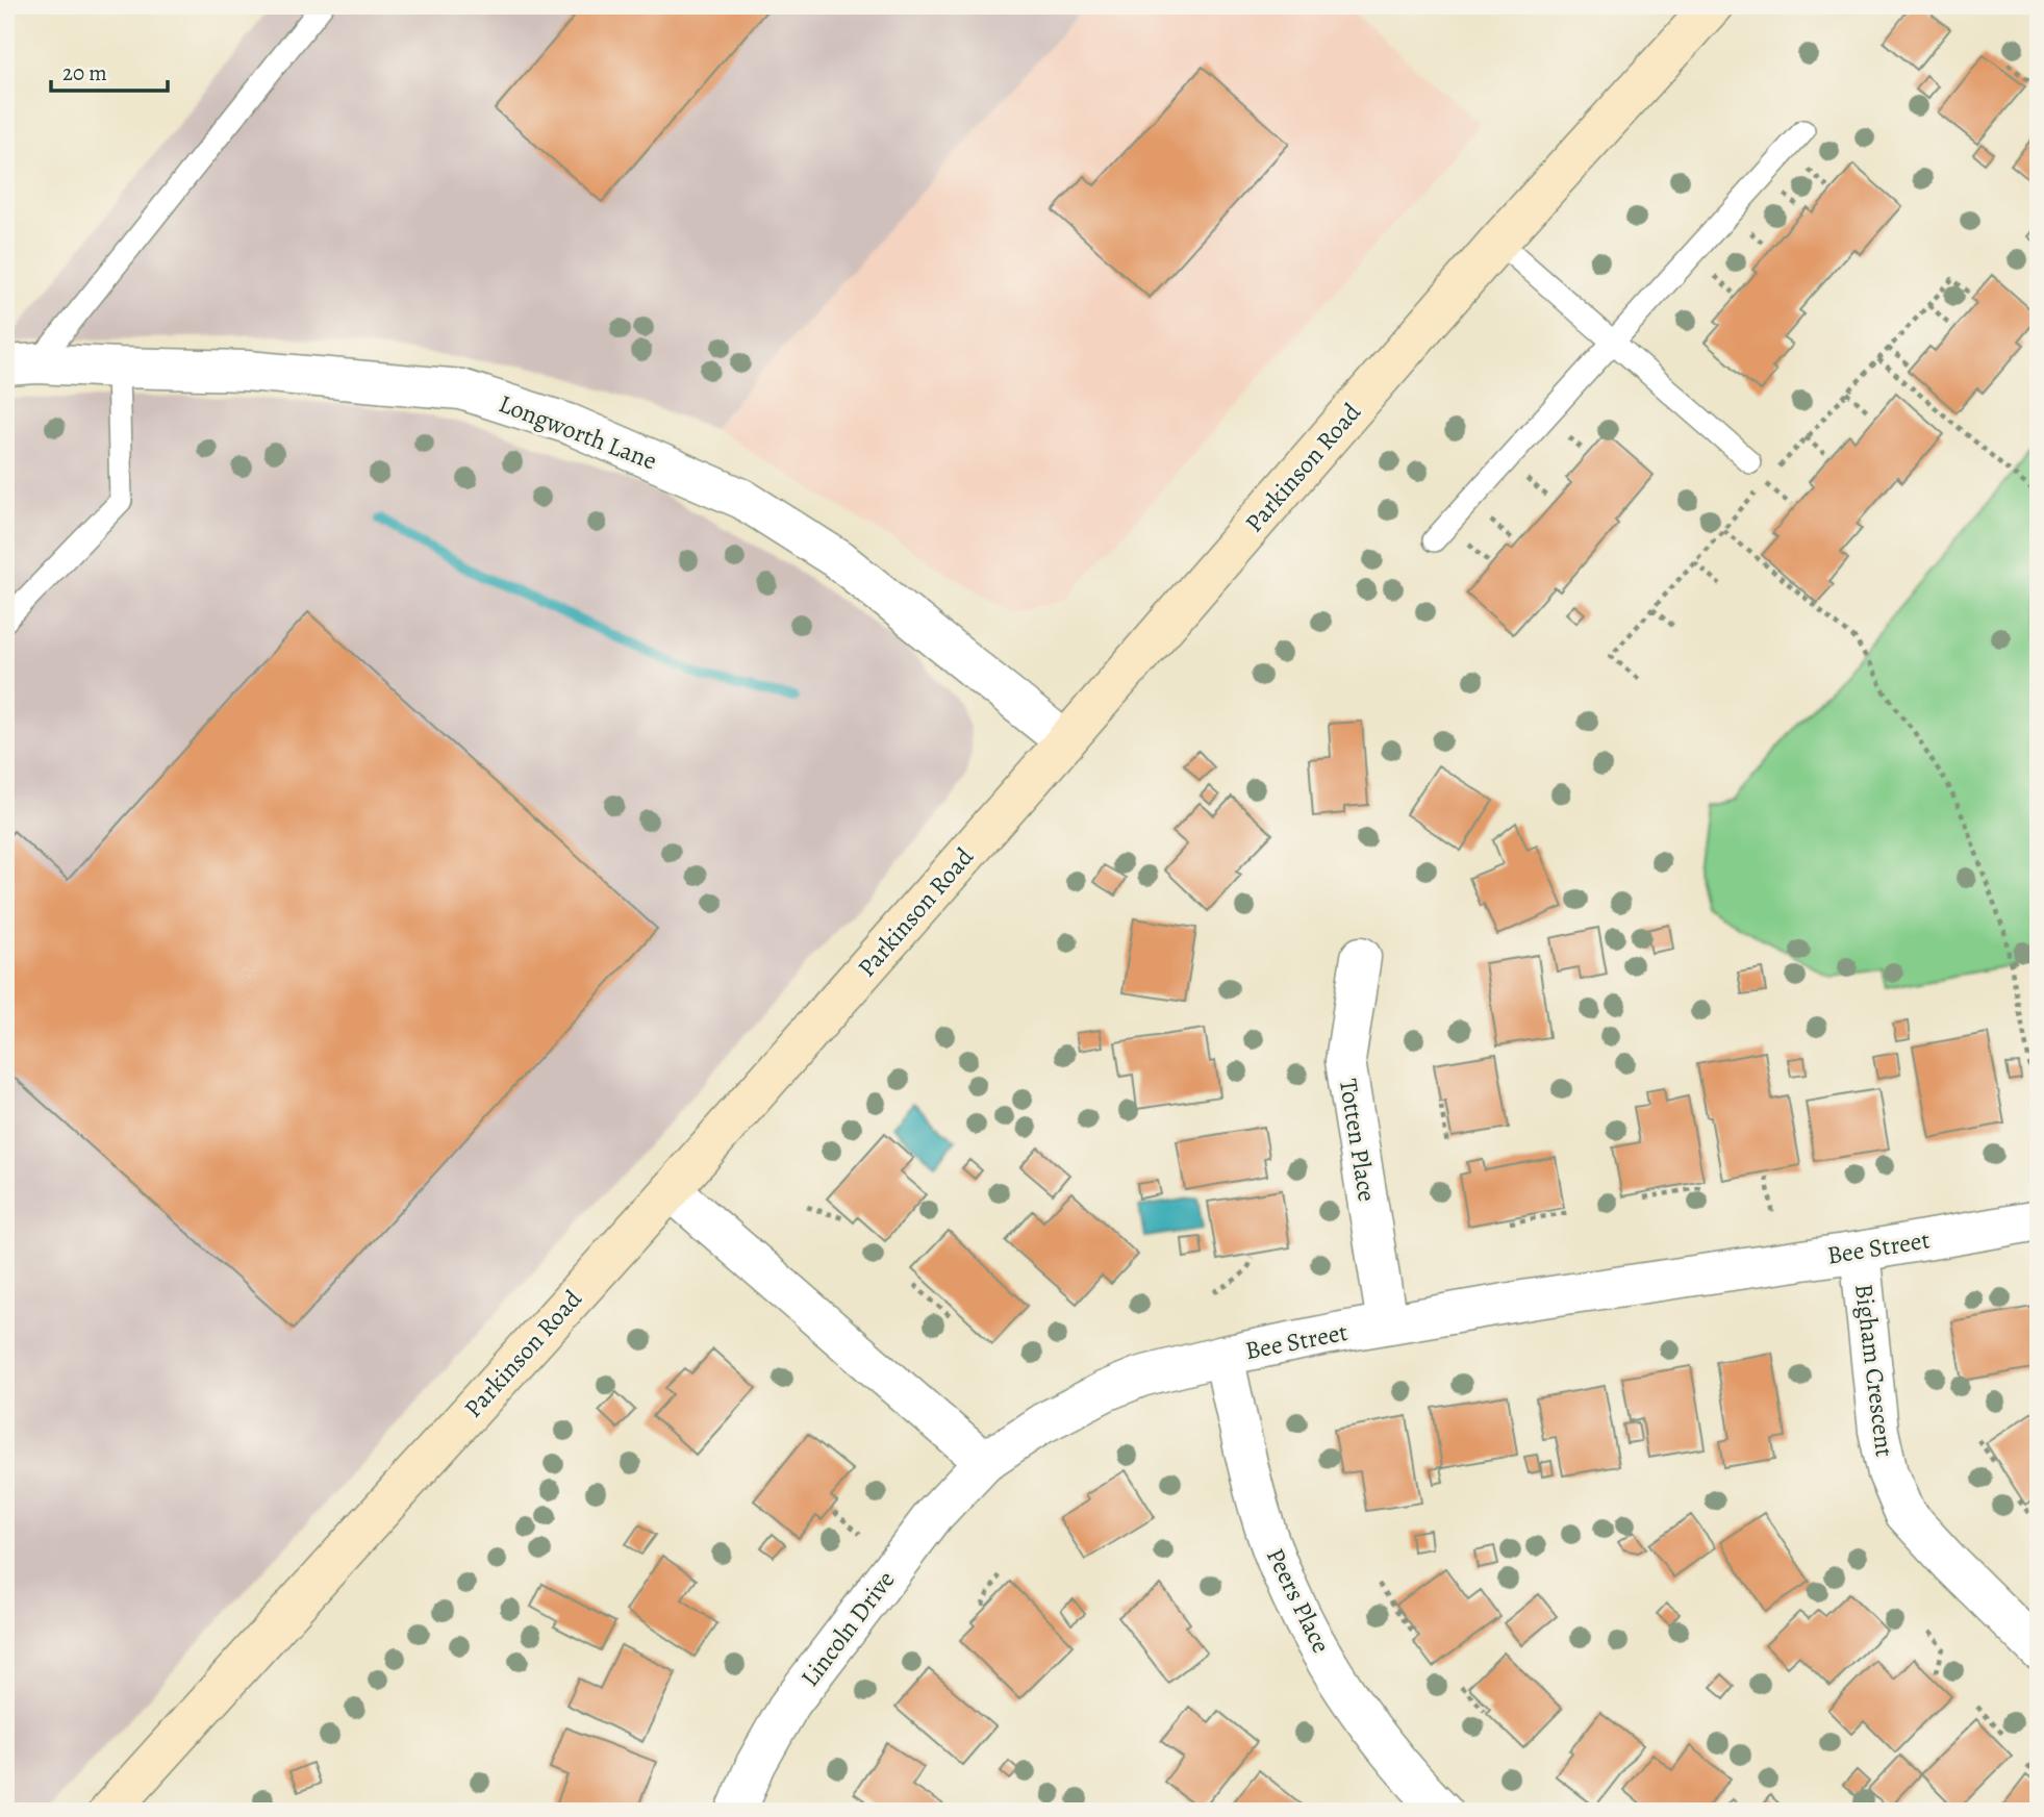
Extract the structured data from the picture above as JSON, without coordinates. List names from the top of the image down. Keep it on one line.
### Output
{"streets":{"main road":["Parkinson Road"],"street":["Longworth Lane","Totten Place","Bee Street","Bigham Crescent","Peers Place","Lincoln Drive"]},"crossings":[["Longworth Lane","Parkinson Road"],["Totten Place","Bee Street"],["Bee Street","Bigham Crescent"],["Bee Street","Peers Place"],["Bee Street","Lincoln Drive"]],"scale_bar":"20 m"}
